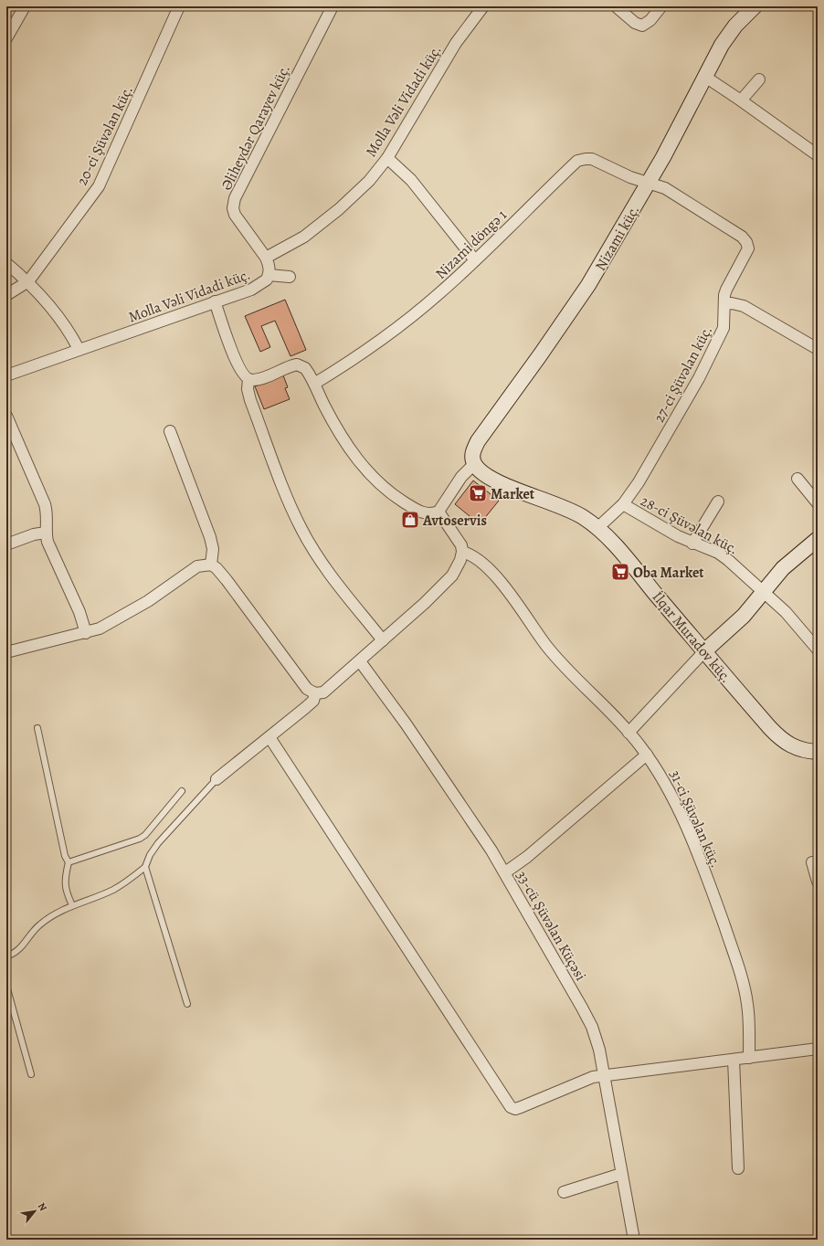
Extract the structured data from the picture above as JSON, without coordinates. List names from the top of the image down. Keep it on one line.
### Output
{"streets":{"street":["Molla Vəli Vidadi küç.","Əliheydər Qarayev küç.","20-ci Şüvəlan küç.","Nizami küç.","Nizami döngə 1","27-ci Şüvəlan küç.","28-ci Şüvəlan küç.","İlqar Muradov küç.","31-ci Şüvəlan küç.","33-cü Şüvəlan Küçəsi"]},"crossings":[["Molla Vəli Vidadi küç.","Əliheydər Qarayev küç."],["Nizami küç.","Nizami döngə 1"],["Nizami küç.","27-ci Şüvəlan küç."],["Nizami küç.","İlqar Muradov küç."],["Nizami döngə 1","27-ci Şüvəlan küç."],["27-ci Şüvəlan küç.","28-ci Şüvəlan küç."],["27-ci Şüvəlan küç.","İlqar Muradov küç."]],"places":{"supermarket":["Market","Oba Market"],"shop":["Avtoservis"]},"north":"top right"}
